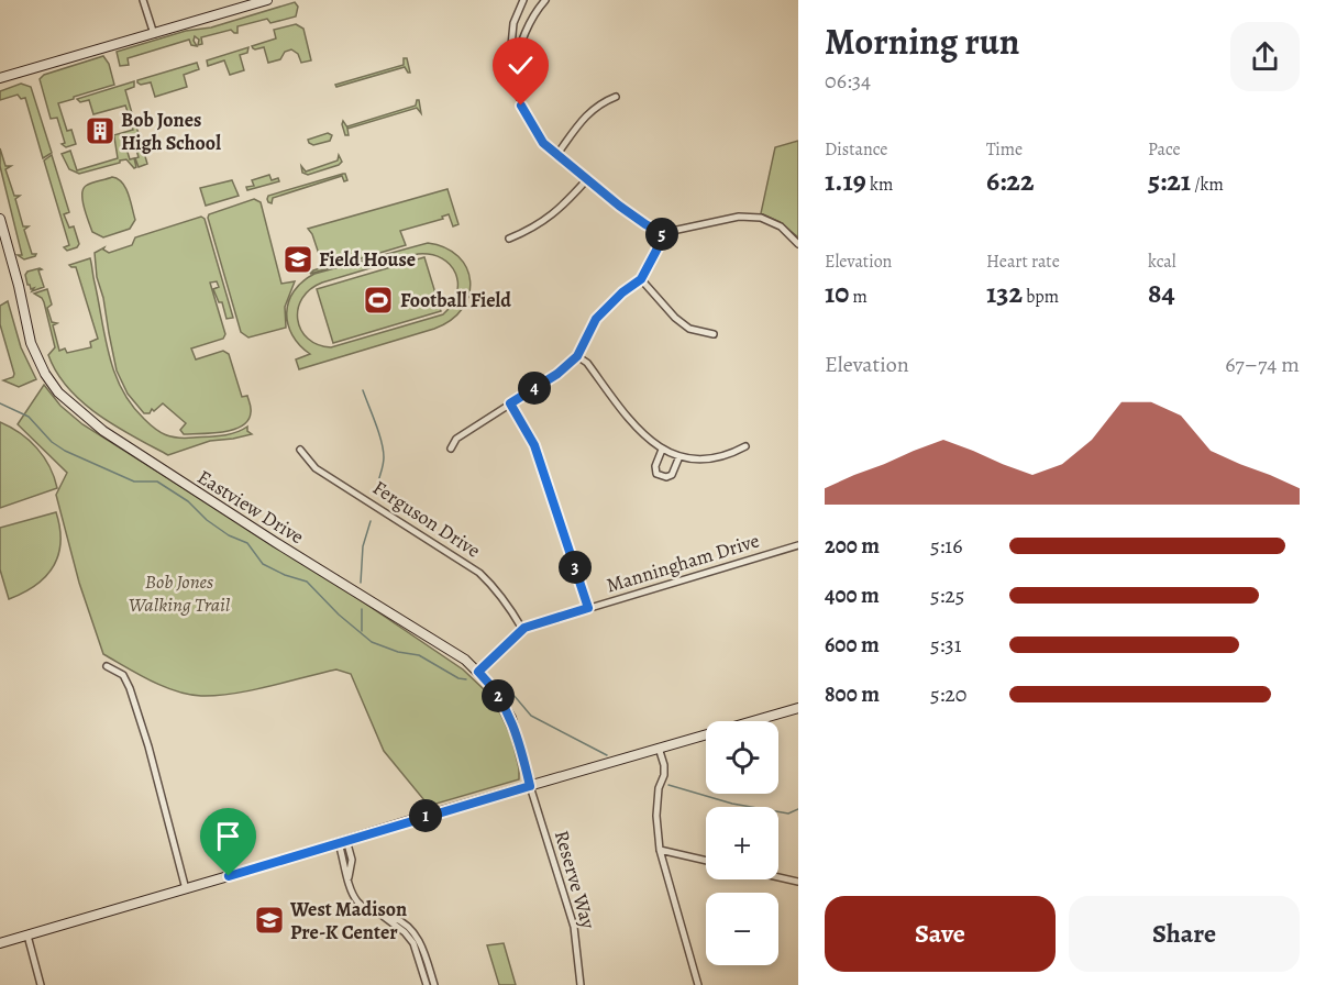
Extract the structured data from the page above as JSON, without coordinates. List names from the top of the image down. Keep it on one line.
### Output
{"streets":{"main road":["Eastview Drive"],"street":["Ferguson Drive","Manningham Drive","Reserve Way"]},"crossings":[["Eastview Drive","Manningham Drive"],["Eastview Drive","Reserve Way"],["Ferguson Drive","Manningham Drive"]],"parks":["Bob Jones Walking Trail"],"places":{"building":["Bob Jones High School"],"school or university":["Field House","West Madison Pre-K Center"],"sports":["Football Field"]},"page":{"heading":["Morning run","06:34"],"stats":[["Distance","1.19 km"],["Time","6:22"],["Pace","5:21 /km"],["Elevation","10 m"],["Heart rate","132 bpm"],["kcal","84"]],"pins":["5","4","3","2","1"],"chart":["Elevation","67–74 m"],"list":[{"name":"200 m","note":"5:16"},{"name":"400 m","note":"5:25"},{"name":"600 m","note":"5:31"},{"name":"800 m","note":"5:20"}],"map_buttons":["+","−"],"buttons":["Save","Share"]}}
